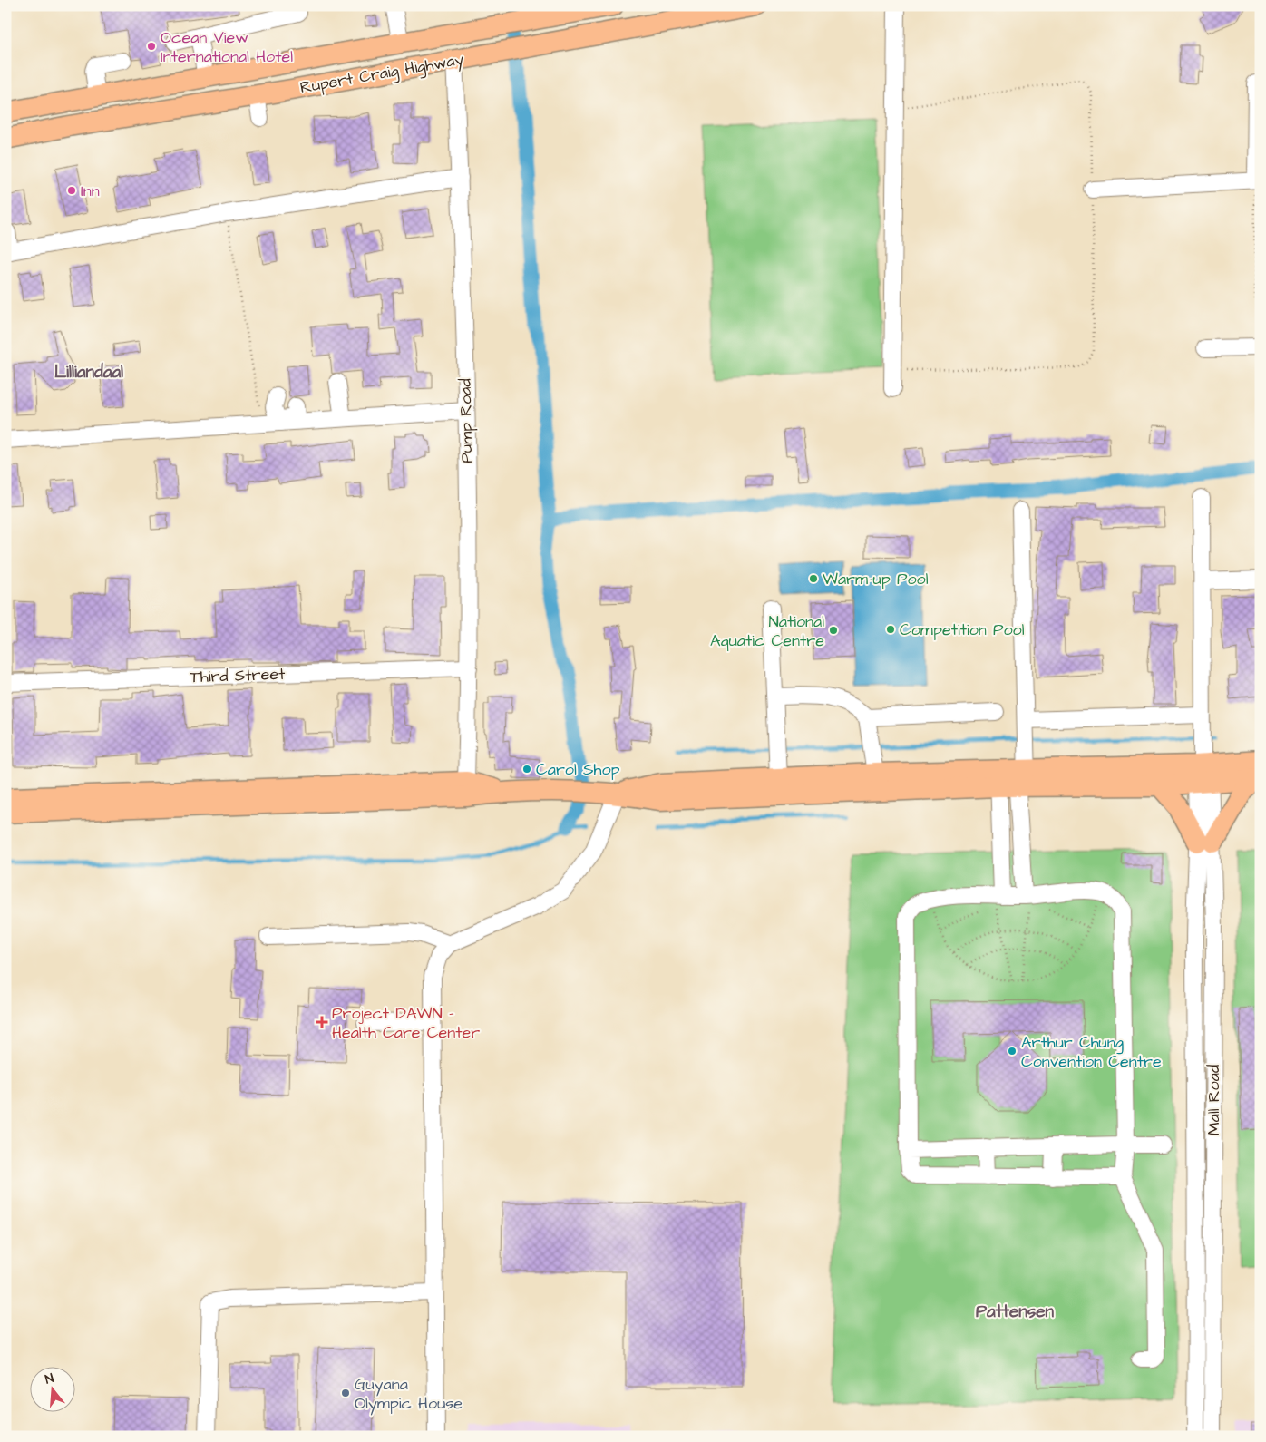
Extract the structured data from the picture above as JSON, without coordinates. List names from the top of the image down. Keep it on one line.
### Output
{"streets":{"main road":["Rupert Craig Highway"],"street":["Pump Road","Third Street","Mall Road"]},"crossings":[["Rupert Craig Highway","Pump Road"],["Pump Road","Third Street"]],"districts":["Lilliandaal","Pattensen"],"places":{"other":["Ocean View International Hotel","Inn","Warm-up Pool","Competition Pool","National Aquatic Centre","Carol Shop","Arthur Chung Convention Centre","Guyana Olympic House"],"health":["Project DAWN - Health Care Center"]},"north":"top"}
